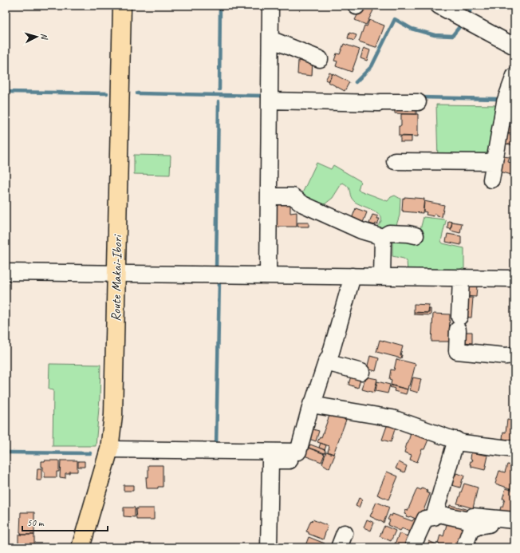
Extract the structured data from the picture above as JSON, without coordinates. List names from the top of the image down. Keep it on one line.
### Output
{"streets":{"main road":["Route Makai-Ibori"]},"scale_bar":"50 m","north":"right"}
